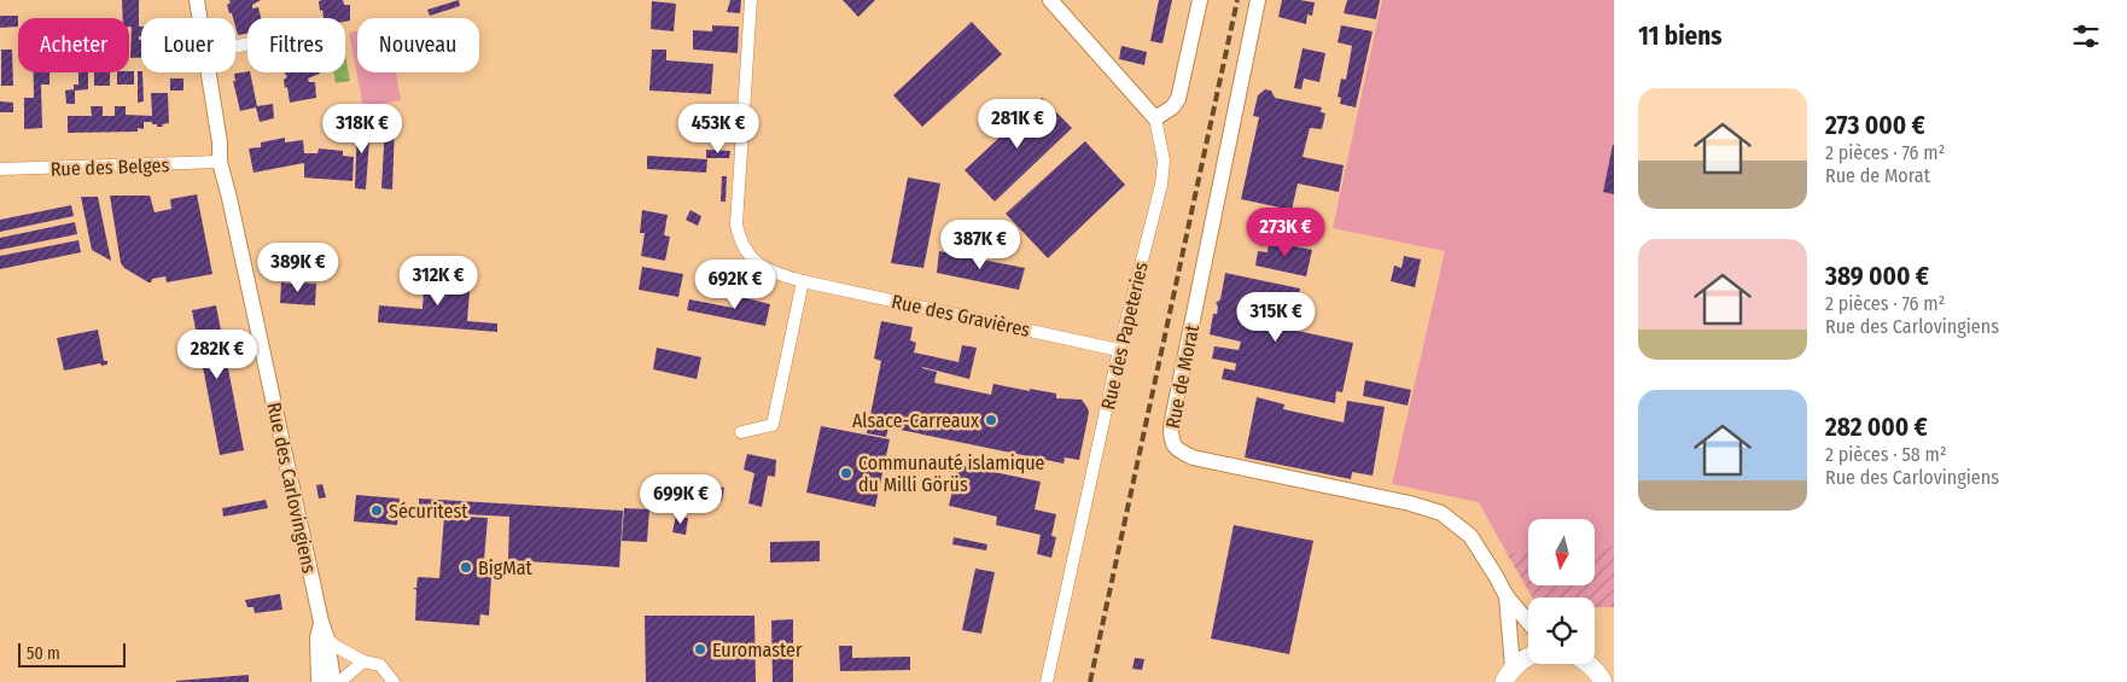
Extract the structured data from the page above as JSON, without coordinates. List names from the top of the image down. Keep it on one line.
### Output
{"streets":{"street":["Rue des Belges","Rue des Gravières","Rue des Papeteries","Rue de Morat","Rue des Carlovingiens"]},"crossings":[["Rue des Belges","Rue des Carlovingiens"],["Rue des Gravières","Rue des Papeteries"]],"places":["Alsace-Carreaux","Communauté islamique du Milli Görüs","Sécuritest","BigMat","Euromaster"],"scale_bar":"50 m","north":"bottom","page":{"heading":"11 biens","chip":["Acheter","Louer","Filtres","Nouveau"],"list":[{"name":"273 000 €","note":"2 pièces · 76 m² · Rue de Morat"},{"name":"389 000 €","note":"2 pièces · 76 m² · Rue des Carlovingiens"},{"name":"282 000 €","note":"2 pièces · 58 m² · Rue des Carlovingiens"}],"price":["281K €","318K €","453K €","273K €","387K €","389K €","312K €","692K €","315K €","282K €","699K €"],"scale":"50 m"}}
